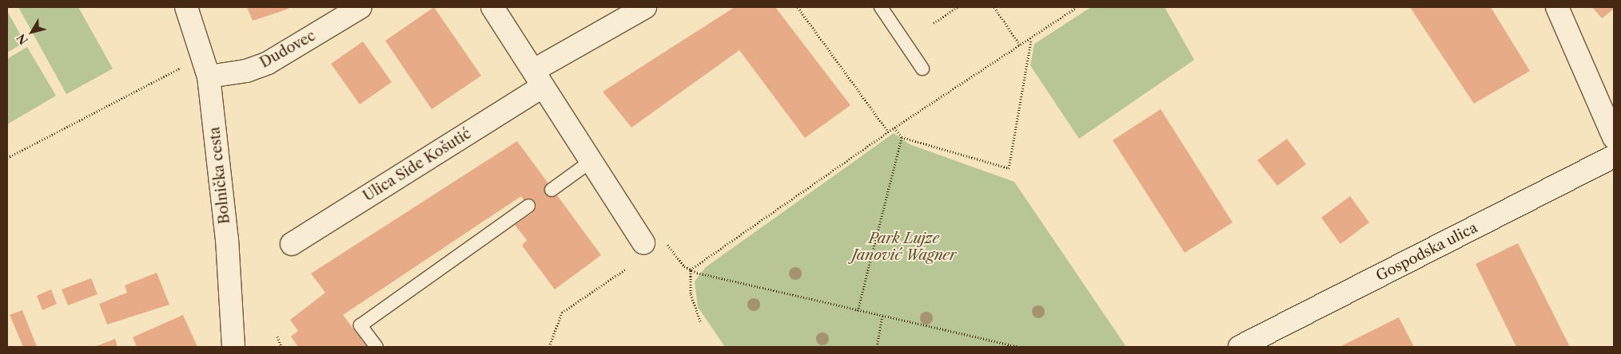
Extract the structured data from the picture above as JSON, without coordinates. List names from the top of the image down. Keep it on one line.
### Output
{"streets":{"street":["Dudovec","Ulica Side Košutić","Bolnička cesta","Gospodska ulica"]},"crossings":[["Dudovec","Bolnička cesta"]],"parks":["Park Lujze Janović Wagner"],"north":"bottom left"}
